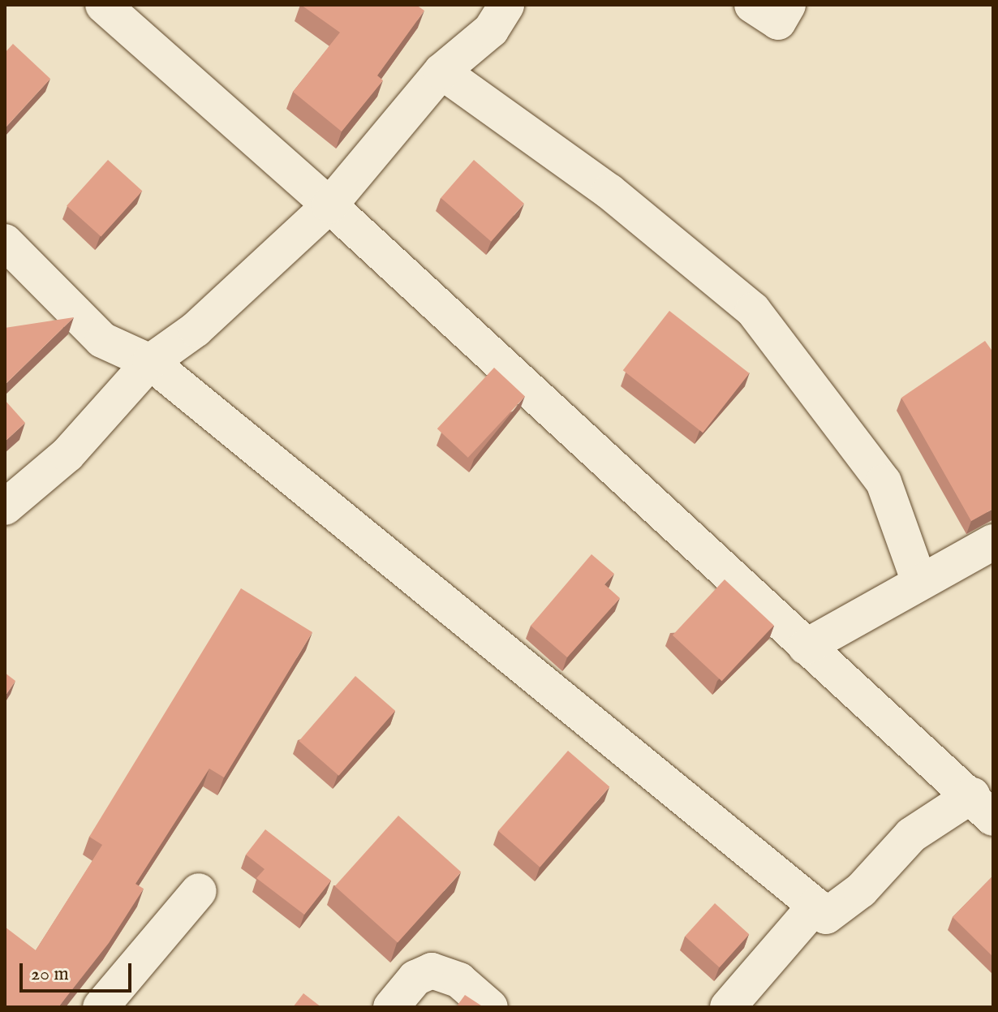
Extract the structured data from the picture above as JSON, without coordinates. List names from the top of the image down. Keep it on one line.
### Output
{"scale_bar":"20 m"}
